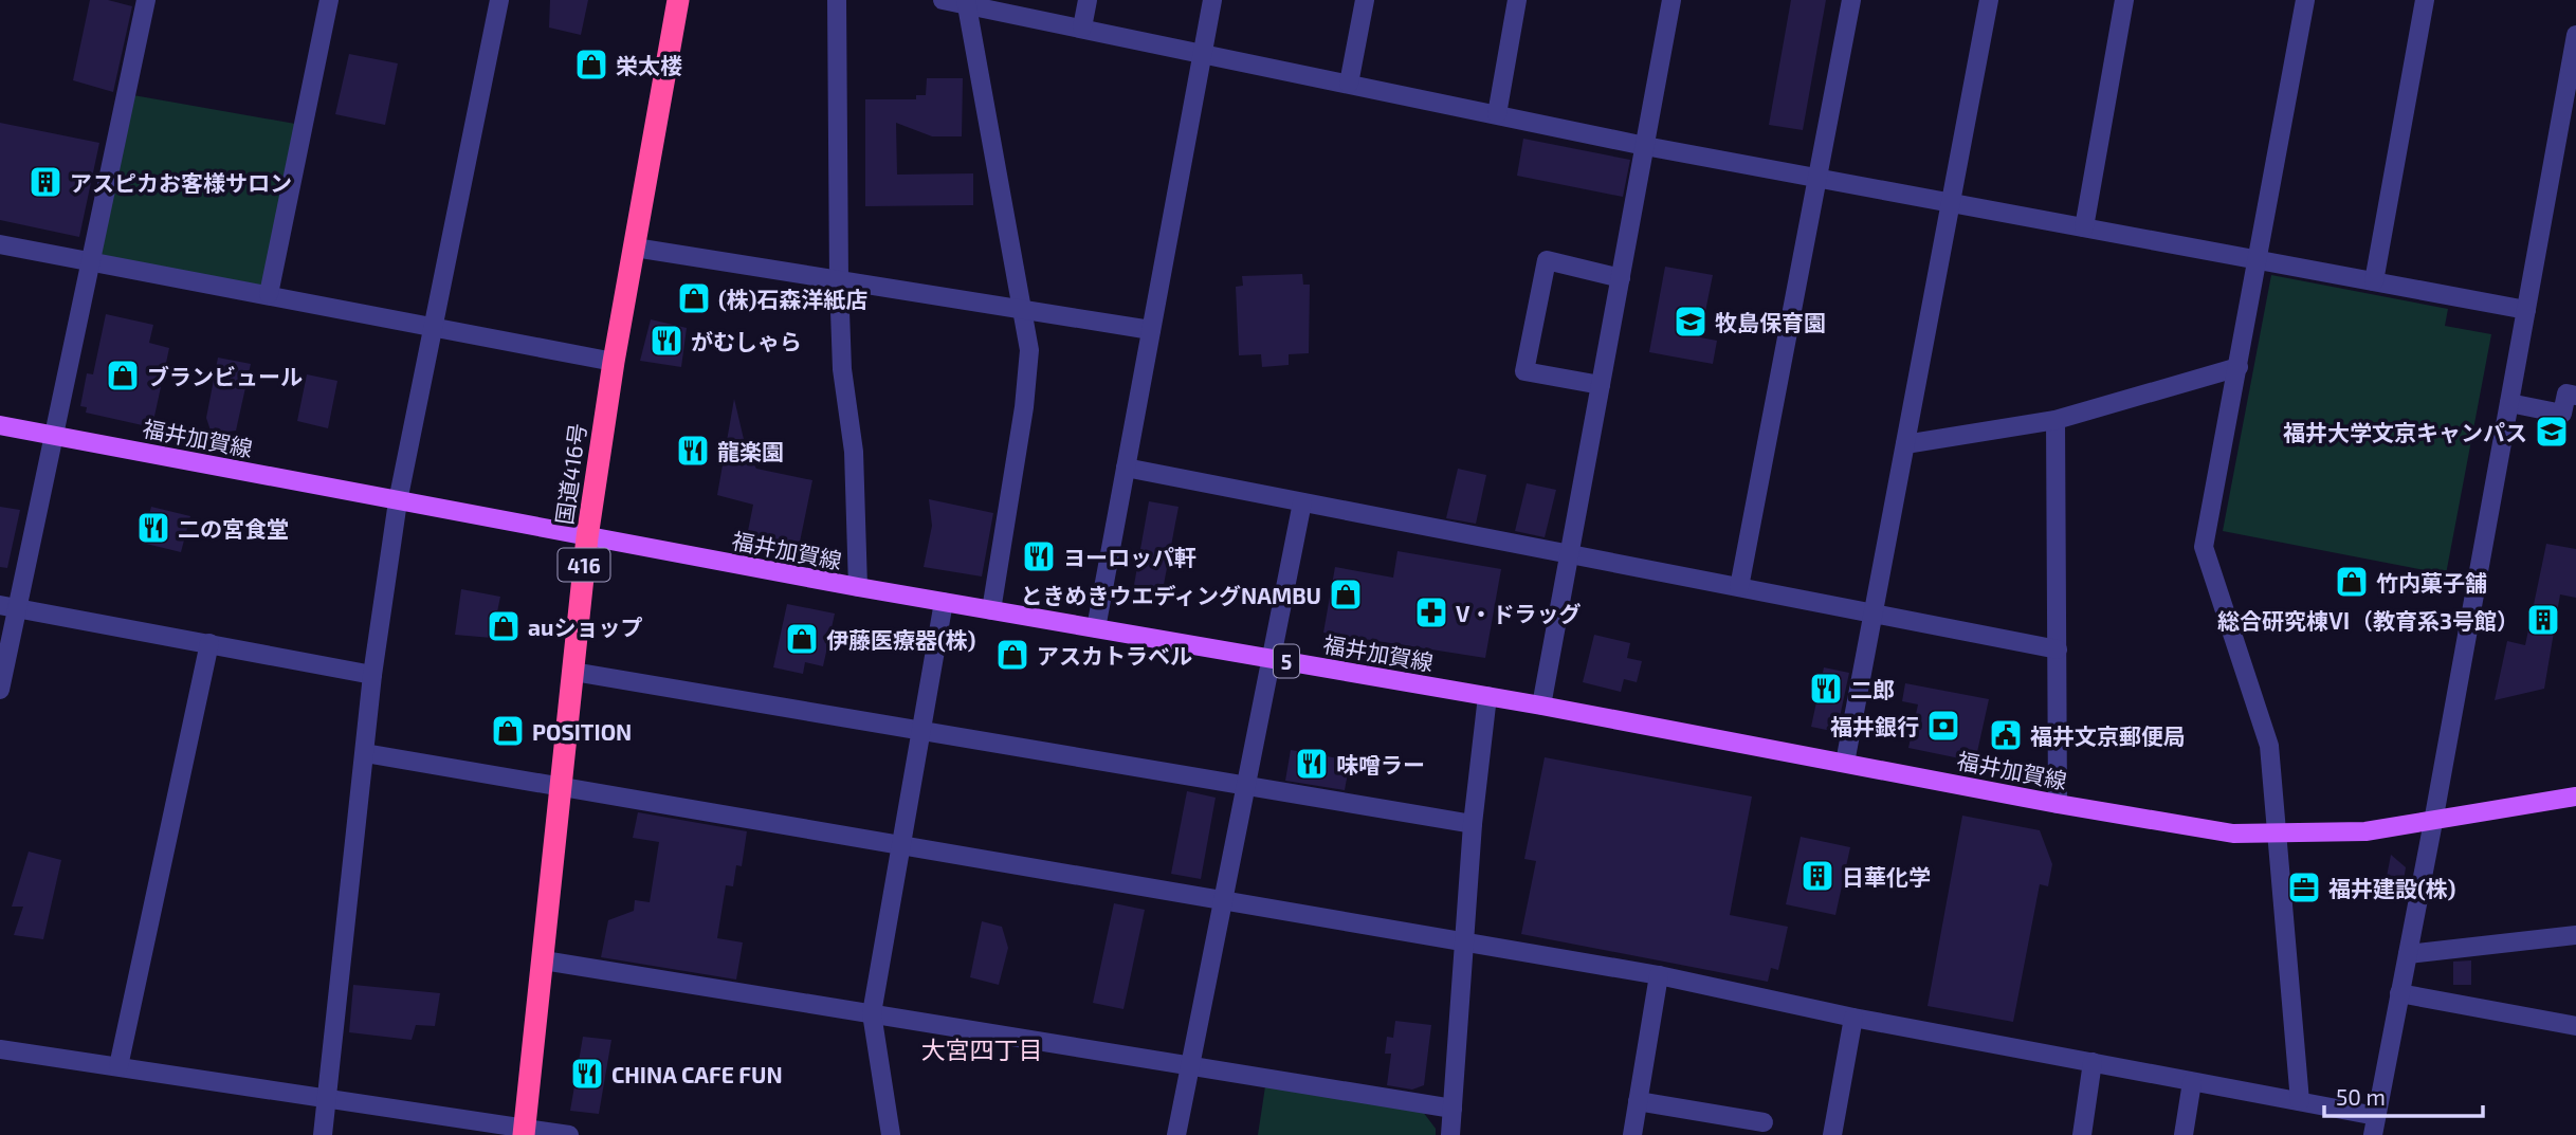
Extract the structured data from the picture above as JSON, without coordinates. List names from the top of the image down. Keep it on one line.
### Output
{"streets":{"highway":["国道416号","416"],"main road":["福井加賀線","5"]},"crossings":[["福井加賀線","国道416号"]],"districts":["大宮四丁目"],"places":{"shop":["栄太楼","(株)石森洋紙店","ブランビュール","竹内菓子舗","ときめきウエディングNAMBU","auショップ","伊藤医療器(株)","アスカトラベル","POSITION"],"building":["アスピカお客様サロン","総合研究棟Ⅵ（教育系3号館）","日華化学"],"school or university":["牧島保育園","福井大学文京キャンパス"],"restaurant":["がむしゃら","龍楽園","二の宮食堂","ヨーロッパ軒","二郎","味噌ラー","CHINA CAFE FUN"],"pharmacy":["V・ドラッグ"],"bank":["福井銀行"],"public building":["福井文京郵便局"],"office":["福井建設(株)"]},"scale_bar":"50 m"}
